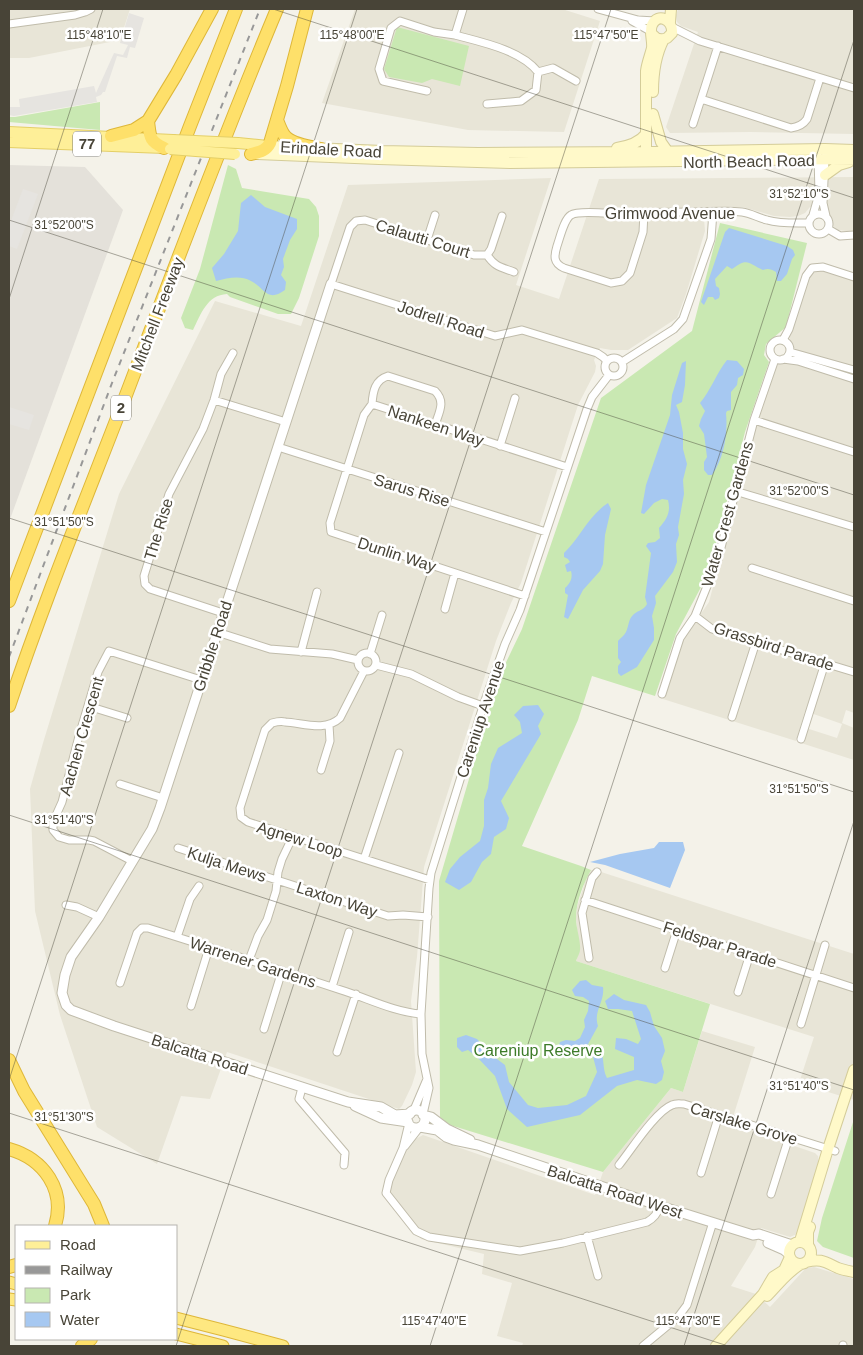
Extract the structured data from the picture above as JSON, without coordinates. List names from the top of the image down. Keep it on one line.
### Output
{"streets":{"highway":["Mitchell Freeway","2"],"main road":["77","Erindale Road","North Beach Road"],"street":["Grimwood Avenue","Calautti Court","Jodrell Road","Nankeen Way","Sarus Rise","Water Crest Gardens","The Rise","Dunlin Way","Gribble Road","Grassbird Parade","Careniup Avenue","Aachen Crescent","Agnew Loop","Kulja Mews","Laxton Way","Feldspar Parade","Warrener Gardens","Balcatta Road","Carslake Grove","Balcatta Road West"]},"crossings":[["Erindale Road","North Beach Road"],["Calautti Court","Jodrell Road"],["Calautti Court","Gribble Road"],["Jodrell Road","Gribble Road"],["Jodrell Road","Careniup Avenue"],["Nankeen Way","Sarus Rise"],["Nankeen Way","Dunlin Way"],["Nankeen Way","Careniup Avenue"],["Sarus Rise","Dunlin Way"],["Sarus Rise","Gribble Road"],["Sarus Rise","Careniup Avenue"],["Water Crest Gardens","Grassbird Parade"],["The Rise","Gribble Road"],["Dunlin Way","Careniup Avenue"],["Gribble Road","Aachen Crescent"],["Gribble Road","Balcatta Road"],["Careniup Avenue","Agnew Loop"],["Careniup Avenue","Laxton Way"],["Careniup Avenue","Warrener Gardens"],["Careniup Avenue","Balcatta Road"],["Careniup Avenue","Balcatta Road West"],["Kulja Mews","Laxton Way"],["Balcatta Road","Balcatta Road West"]],"parks":["Careniup Reserve"],"legend":["Road","Railway","Park","Water"],"coordinates":["115°48'10\"E","115°48'00\"E","115°47'50\"E","31°52'10\"S","31°52'00\"S","31°51'50\"S","31°51'40\"S","31°51'30\"S","115°47'40\"E","115°47'30\"E"]}
